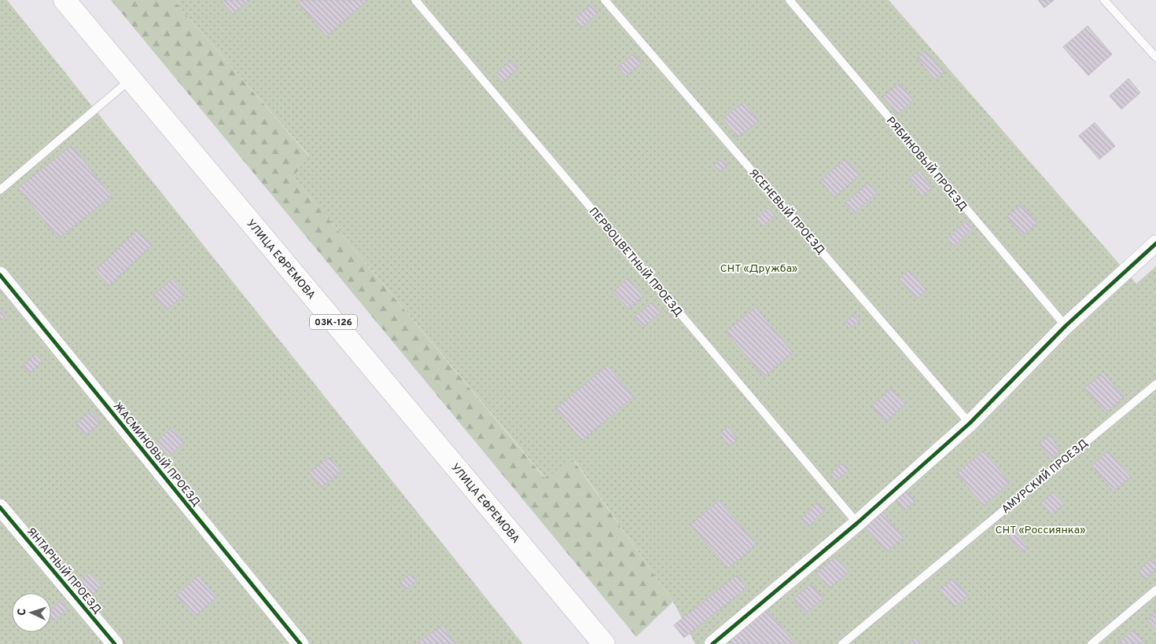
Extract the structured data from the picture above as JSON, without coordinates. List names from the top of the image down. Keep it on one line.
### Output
{"streets":{"main road":["УЛИЦА ЕФРЕМОВА","03К-126"],"street":["ЖАСМИНОВЫЙ ПРОЕЗД","ЯНТАРНЫЙ ПРОЕЗД"],"lane":["РЯБИНОВЫЙ ПРОЕЗД","ЯСЕНЕВЫЙ ПРОЕЗД","ПЕРВОЦВЕТНЫЙ ПРОЕЗД","АМУРСКИЙ ПРОЕЗД"]},"parks":["СНТ «Дружба»","СНТ «Россиянка»"],"north":"left"}
